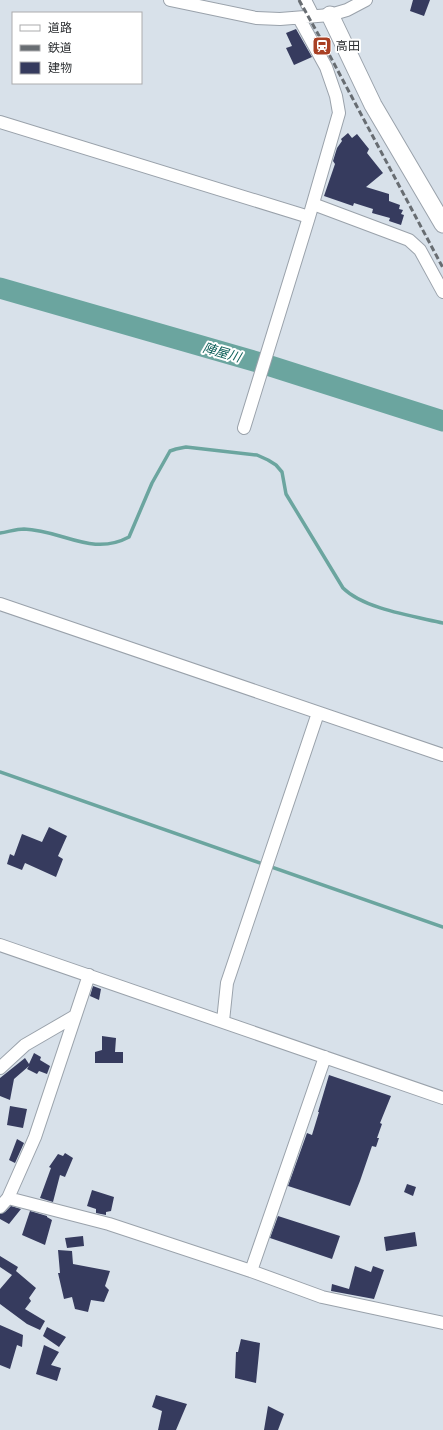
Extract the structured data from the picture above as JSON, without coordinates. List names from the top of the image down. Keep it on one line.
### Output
{"water":["陣屋川"],"places":{"station":["高田"]},"legend":["道路","鉄道","建物"]}
